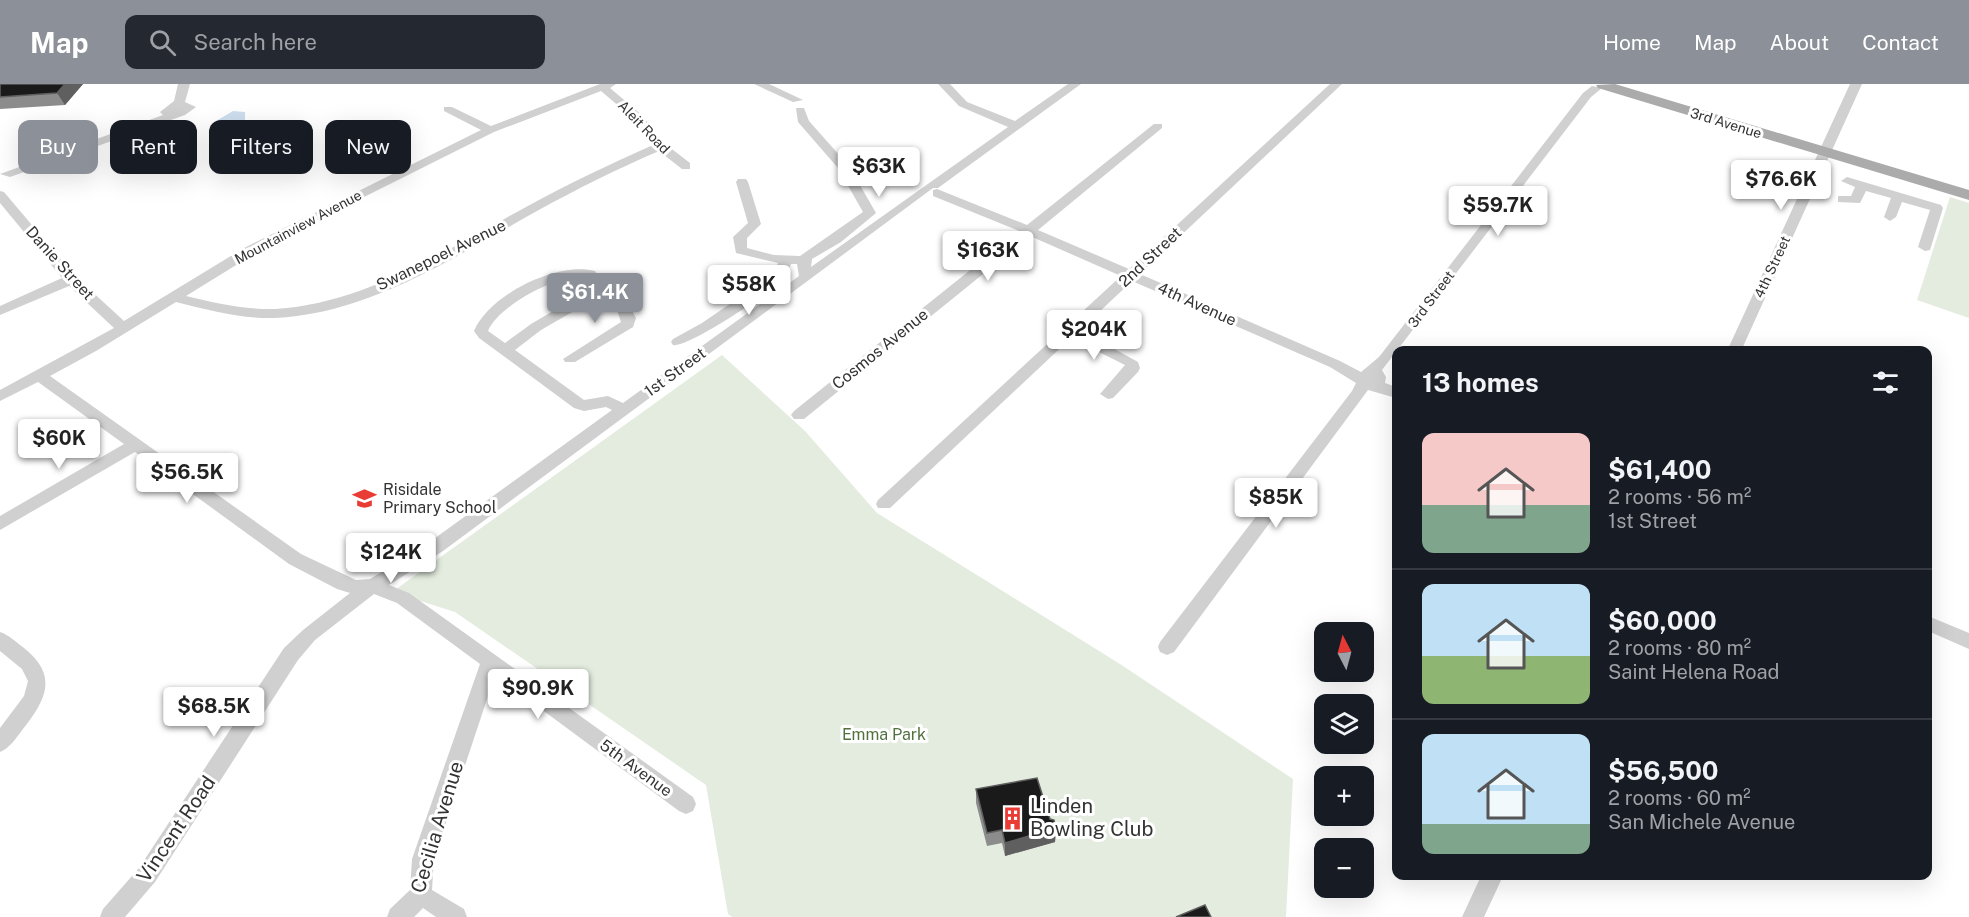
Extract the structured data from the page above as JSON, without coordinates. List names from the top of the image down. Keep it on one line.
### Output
{"streets":{"main road":["3rd Avenue"],"street":["Aleit Road","Mountainview Avenue","Swanepoel Avenue","2nd Street","Danie Street","4th Street","3rd Street","4th Avenue","Cosmos Avenue","1st Street","5th Avenue","Cecilia Avenue","Vincent Road"]},"crossings":[["3rd Avenue","4th Street"],["3rd Avenue","3rd Street"],["Aleit Road","Mountainview Avenue"],["Aleit Road","Swanepoel Avenue"],["Mountainview Avenue","Swanepoel Avenue"],["Mountainview Avenue","Danie Street"],["2nd Street","4th Avenue"],["3rd Street","4th Avenue"],["4th Avenue","Cosmos Avenue"],["4th Avenue","1st Street"],["1st Street","5th Avenue"],["1st Street","Vincent Road"],["5th Avenue","Cecilia Avenue"],["5th Avenue","Vincent Road"]],"parks":["Emma Park"],"places":{"school or university":["Risidale Primary School"],"building":["Linden Bowling Club"]},"north":"top","page":{"header":"Map","search":"Search here","nav":["Home","Map","About","Contact"],"chip":["Buy","Rent","Filters","New"],"price":["$63K","$76.6K","$59.7K","$163K","$58K","$61.4K","$204K","$60K","$56.5K","$85K","$124K","$90.9K","$68.5K"],"heading":"13 homes","list":[{"name":"$61,400","note":"2 rooms · 56 m² · 1st Street"},{"name":"$60,000","note":"2 rooms · 80 m² · Saint Helena Road"},{"name":"$56,500","note":"2 rooms · 60 m² · San Michele Avenue"}],"map_buttons":["+","−"]}}
